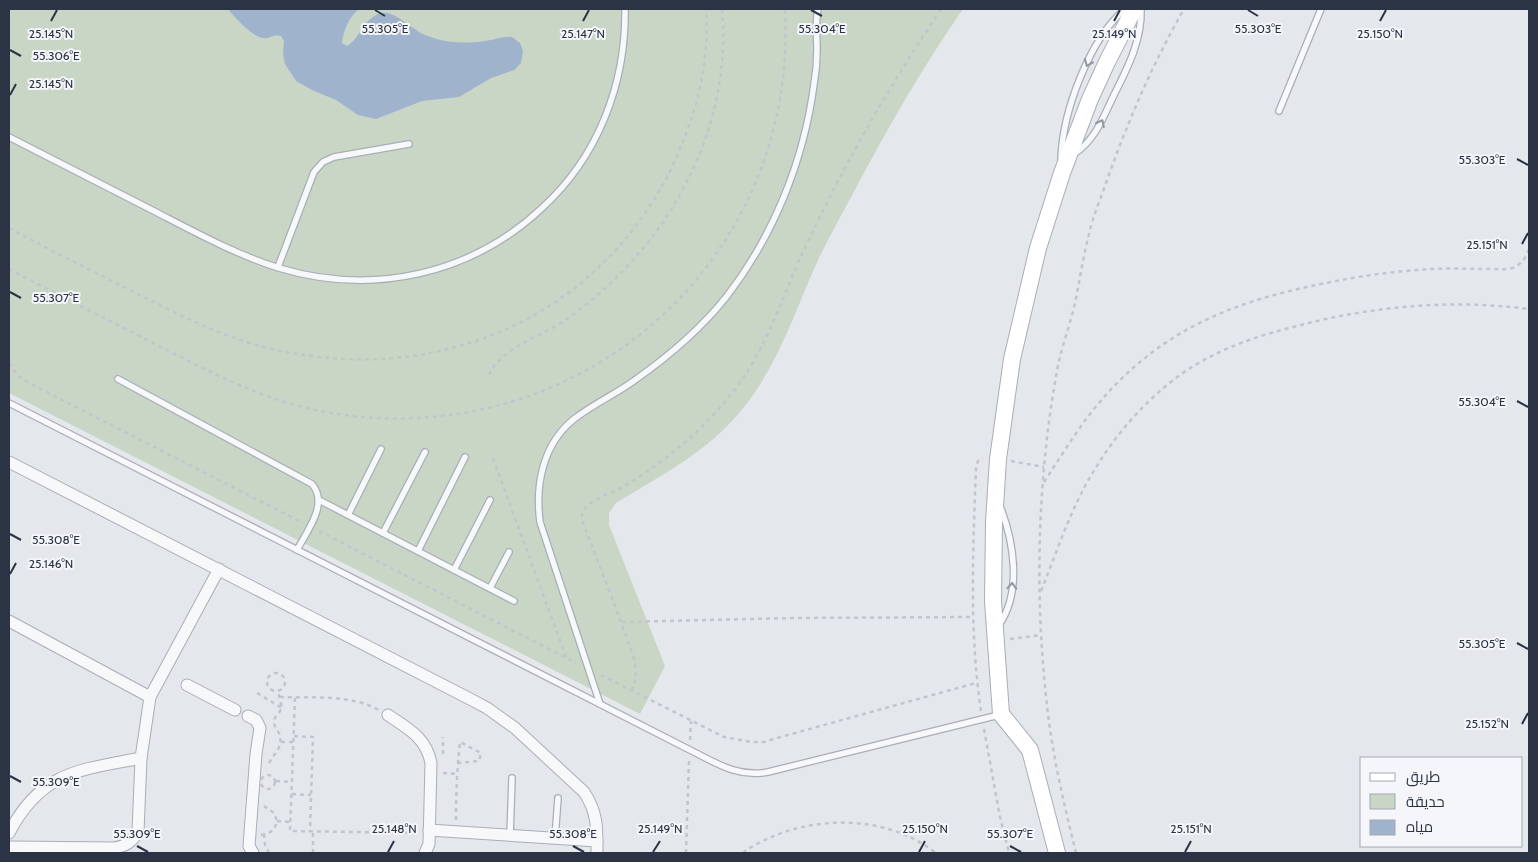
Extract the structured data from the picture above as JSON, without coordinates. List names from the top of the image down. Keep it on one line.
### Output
{"legend":["طريق","حديقة","مياه"],"coordinates":["55.303°E","55.305°E","55.304°E","25.145°N","25.147°N","25.149°N","25.150°N","55.306°E","25.151°N","55.307°E","55.308°E","25.146°N","25.152°N","55.309°E","25.148°N"]}
